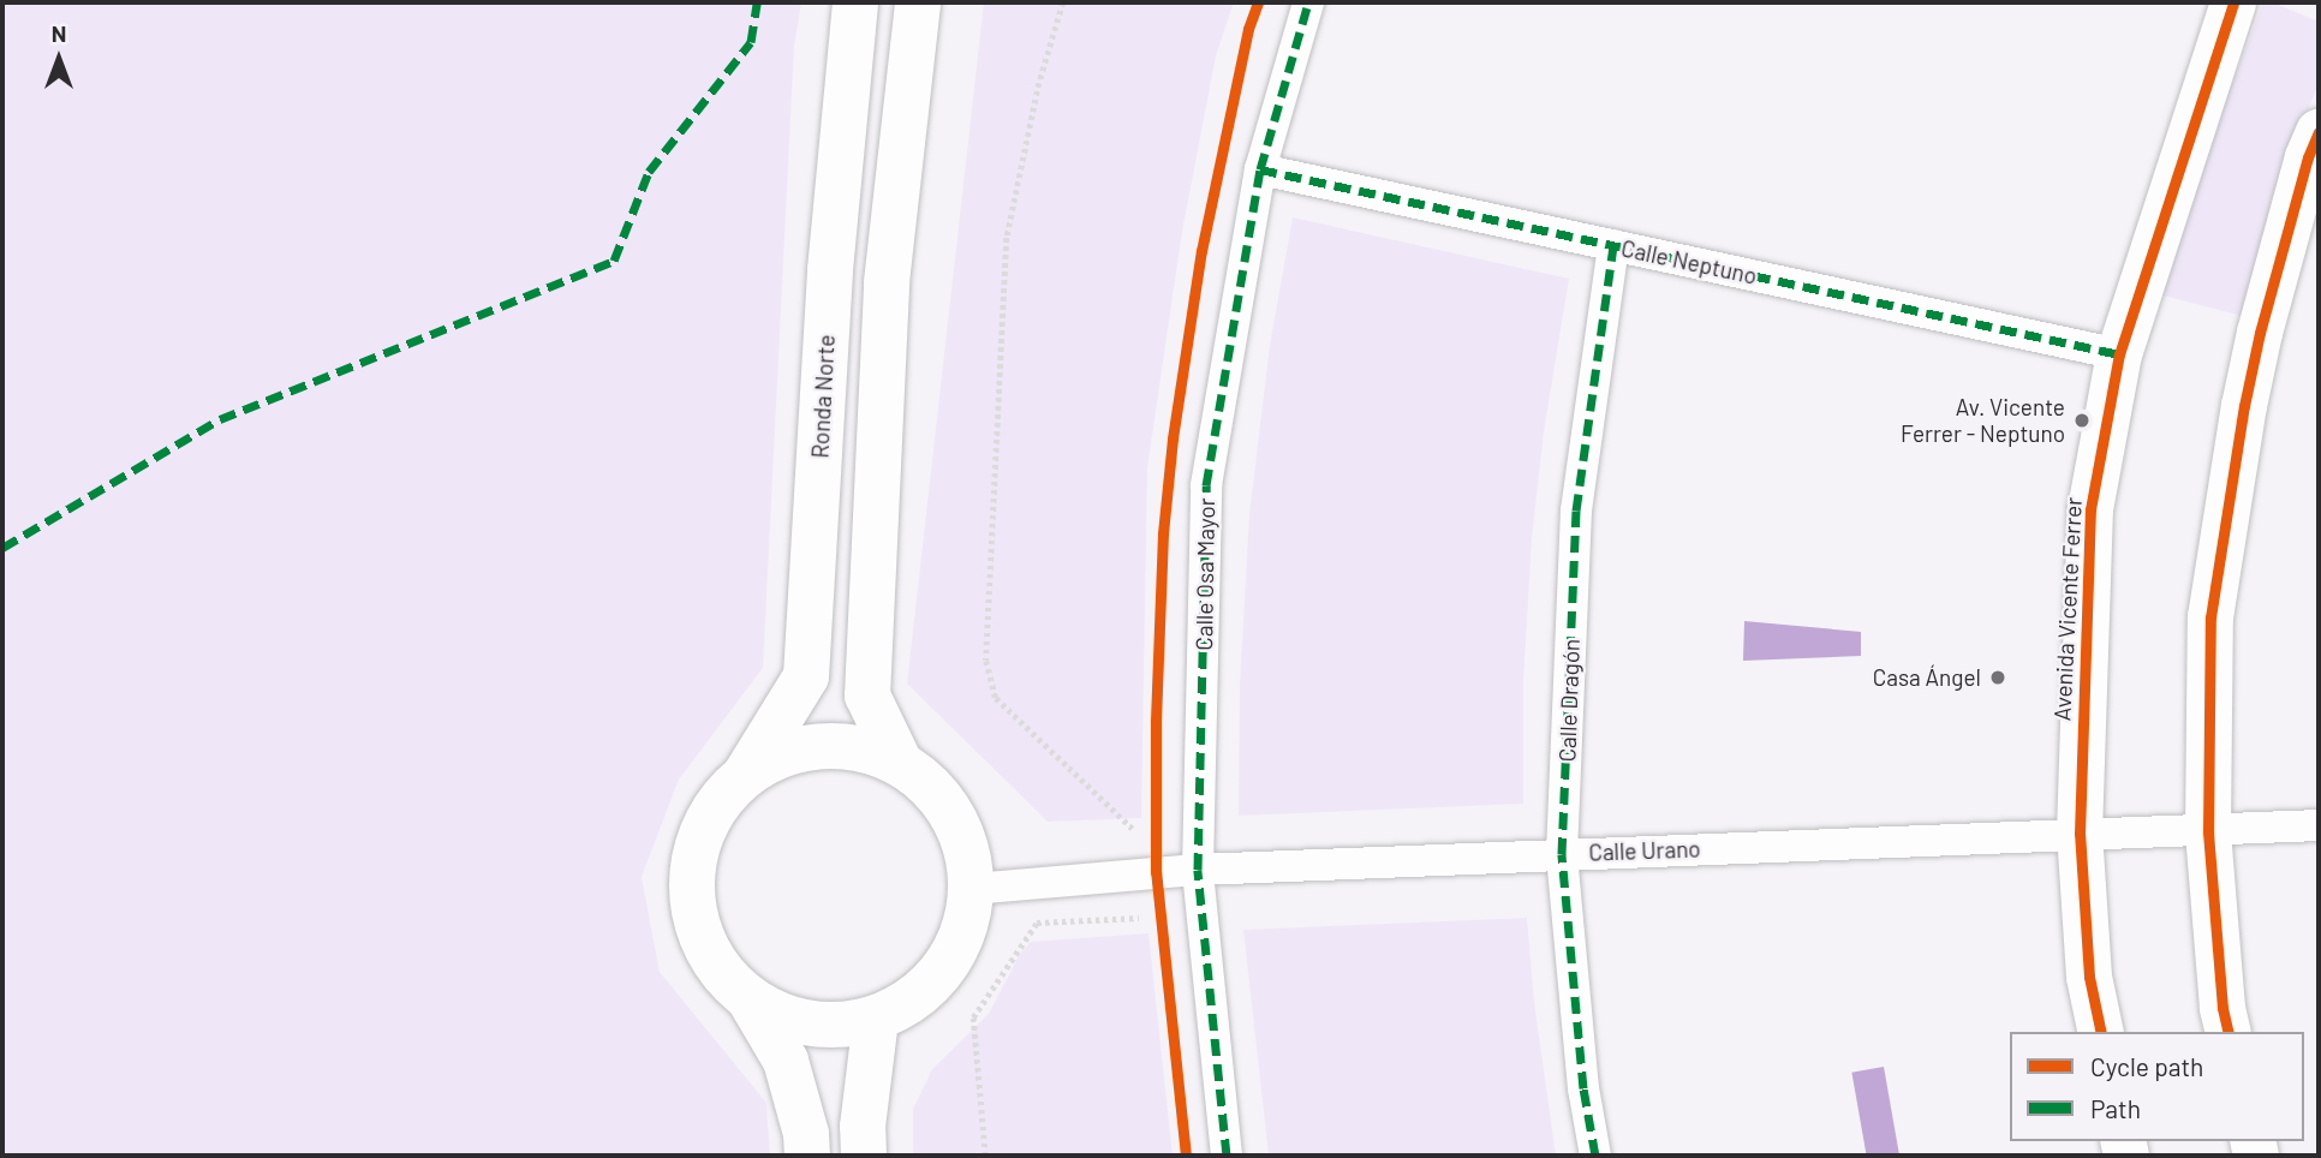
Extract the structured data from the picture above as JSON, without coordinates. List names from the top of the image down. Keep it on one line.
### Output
{"streets":{"main road":["Ronda Norte","Avenida Vicente Ferrer"],"street":["Calle Neptuno","Calle Osa Mayor","Calle Dragón","Calle Urano"]},"crossings":[["Calle Neptuno","Calle Osa Mayor"],["Calle Neptuno","Avenida Vicente Ferrer"],["Calle Neptuno","Calle Dragón"],["Ronda Norte","Calle Urano"],["Calle Osa Mayor","Calle Urano"],["Avenida Vicente Ferrer","Calle Urano"],["Calle Dragón","Calle Urano"]],"places":["Av. Vicente Ferrer - Neptuno","Casa Ángel"],"legend":["Cycle path","Path"],"north":"top"}
